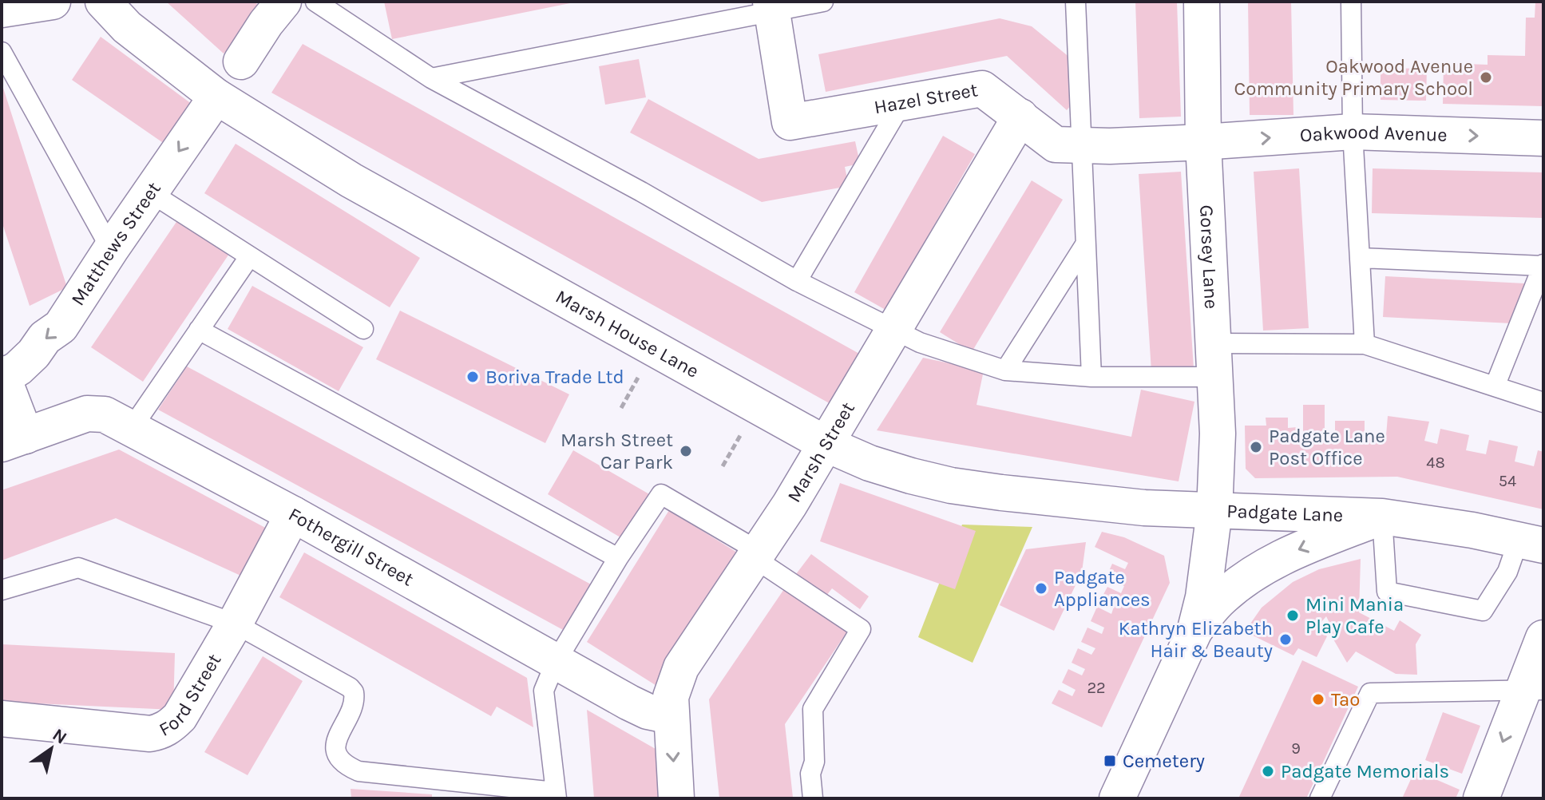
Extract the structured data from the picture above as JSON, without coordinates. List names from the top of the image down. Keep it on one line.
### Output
{"streets":{"street":["Hazel Street","Oakwood Avenue","Matthews Street","Gorsey Lane","Marsh House Lane","Marsh Street","Padgate Lane","Fothergill Street","Ford Street"]},"crossings":[["Hazel Street","Oakwood Avenue"],["Hazel Street","Gorsey Lane"],["Hazel Street","Marsh Street"],["Oakwood Avenue","Gorsey Lane"],["Matthews Street","Marsh House Lane"],["Gorsey Lane","Marsh House Lane"],["Gorsey Lane","Padgate Lane"],["Marsh House Lane","Marsh Street"],["Marsh House Lane","Padgate Lane"],["Marsh Street","Fothergill Street"],["Fothergill Street","Ford Street"]],"one_way":["Oakwood Avenue","Matthews Street"],"places":{"other":["Oakwood Avenue Community Primary School","Boriva Trade Ltd","Padgate Lane Post Office","Marsh Street Car Park","Padgate Appliances","Mini Mania Play Cafe","Kathryn Elizabeth Hair & Beauty","Tao","Padgate Memorials"],"transit":["Cemetery"]},"house_numbers":["48","54","22","9"],"north":"top right"}
